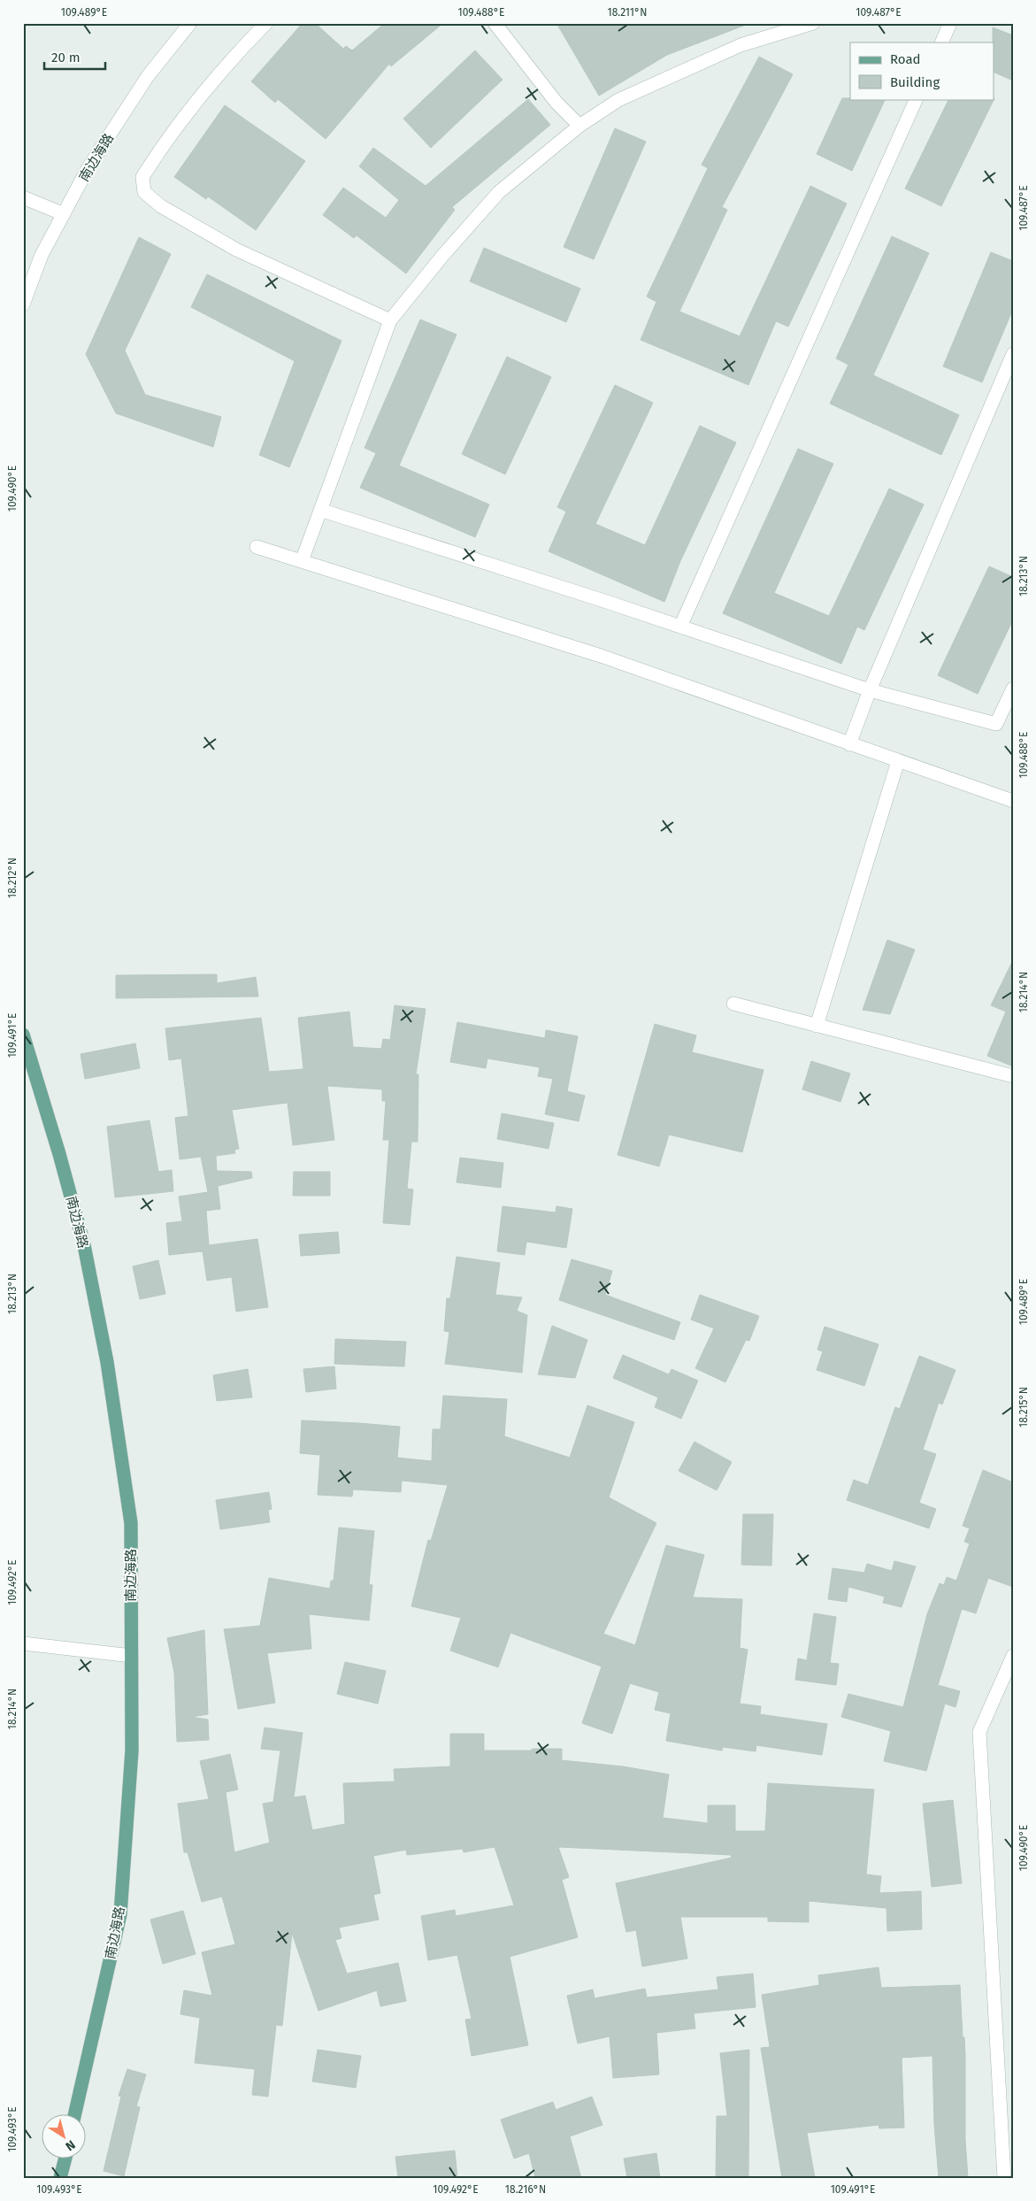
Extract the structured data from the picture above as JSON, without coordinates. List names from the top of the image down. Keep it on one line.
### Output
{"streets":{"main road":["南边海路"]},"legend":["Road","Building"],"scale_bar":"20 m","north":"bottom right","coordinates":["109.489°E","109.488°E","18.211°N","109.487°E","109.490°E","18.213°N","18.212°N","18.214°N","109.491°E","18.215°N","109.492°E","109.493°E","18.216°N"]}
